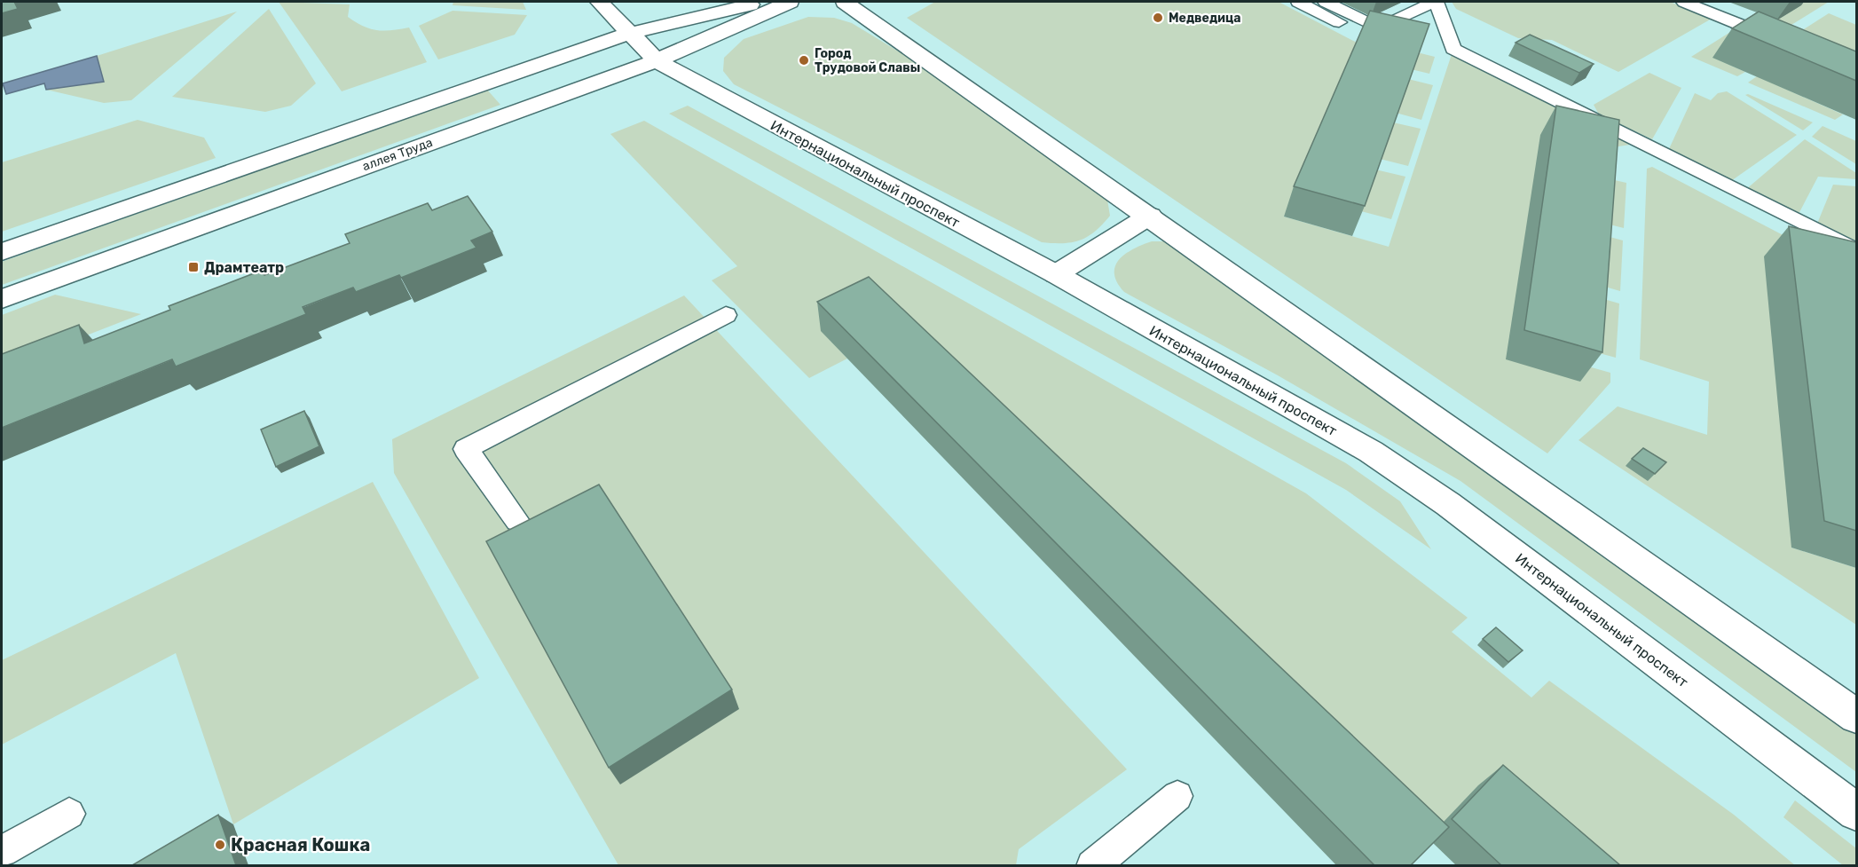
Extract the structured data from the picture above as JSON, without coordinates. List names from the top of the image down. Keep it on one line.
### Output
{"streets":{"main road":["аллея Труда","Интернациональный проспект"]},"crossings":[["аллея Труда","Интернациональный проспект"]],"places":{"other":["Медведица","Город Трудовой Славы","Красная Кошка"],"transit":["Драмтеатр"]}}
